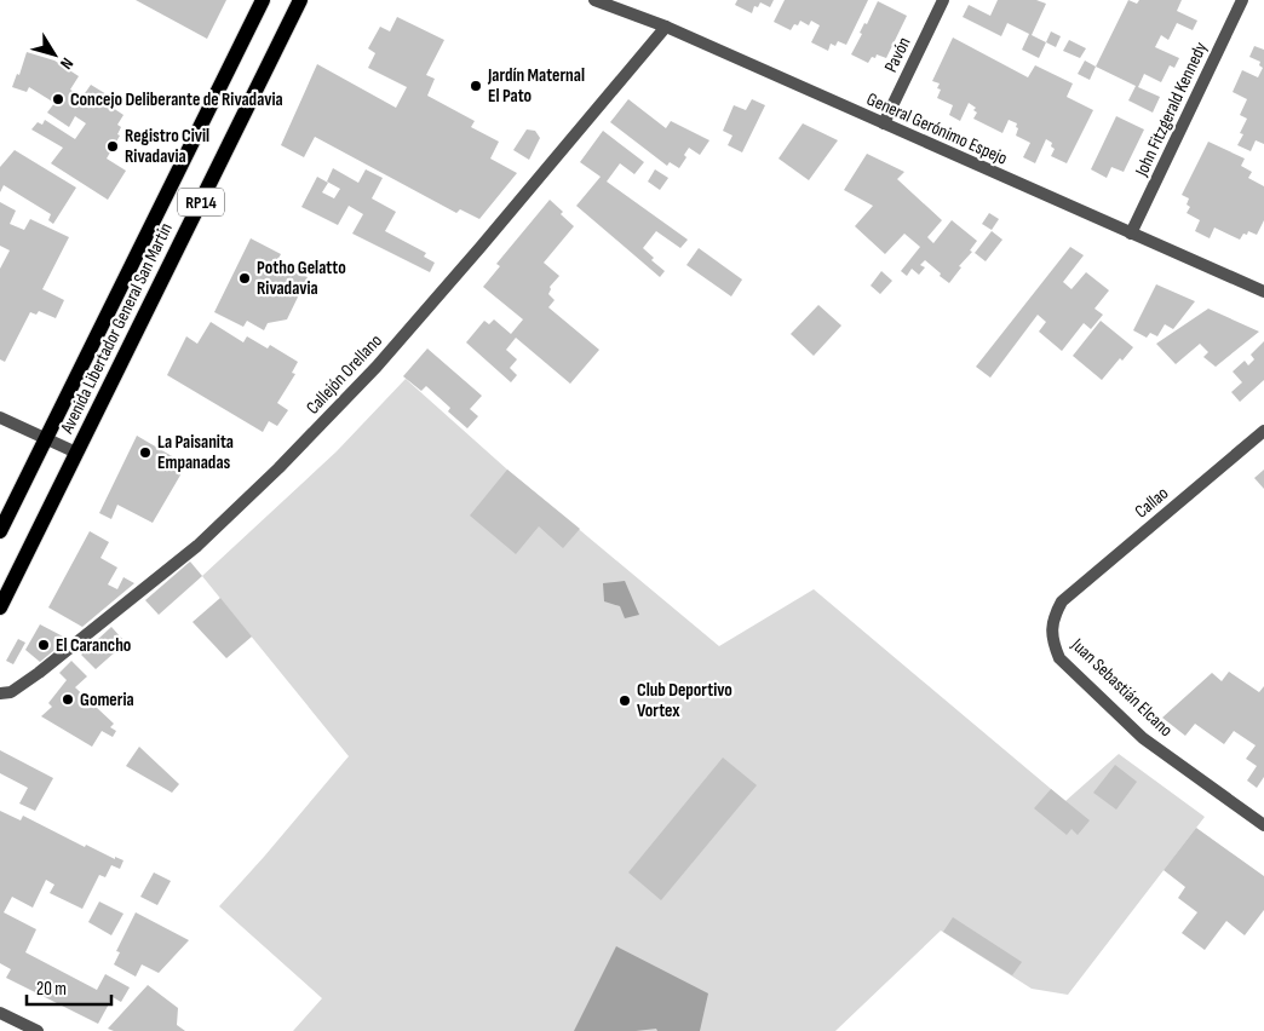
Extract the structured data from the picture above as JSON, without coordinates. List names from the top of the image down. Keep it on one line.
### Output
{"streets":{"main road":["RP14","Avenida Libertador General San Martín"],"street":["Pavón","John Fitzgerald Kennedy","General Gerónimo Espejo","Callejón Orellano","Callao","Juan Sebastián Elcano"]},"crossings":[["Pavón","General Gerónimo Espejo"],["John Fitzgerald Kennedy","General Gerónimo Espejo"],["General Gerónimo Espejo","Callejón Orellano"],["Callao","Juan Sebastián Elcano"]],"places":["Jardín Maternal El Pato","Concejo Deliberante de Rivadavia","Registro Civil Rivadavia","Potho Gelatto Rivadavia","La Paisanita Empanadas","El Carancho","Gomeria","Club Deportivo Vortex"],"scale_bar":"20 m","north":"bottom right"}
